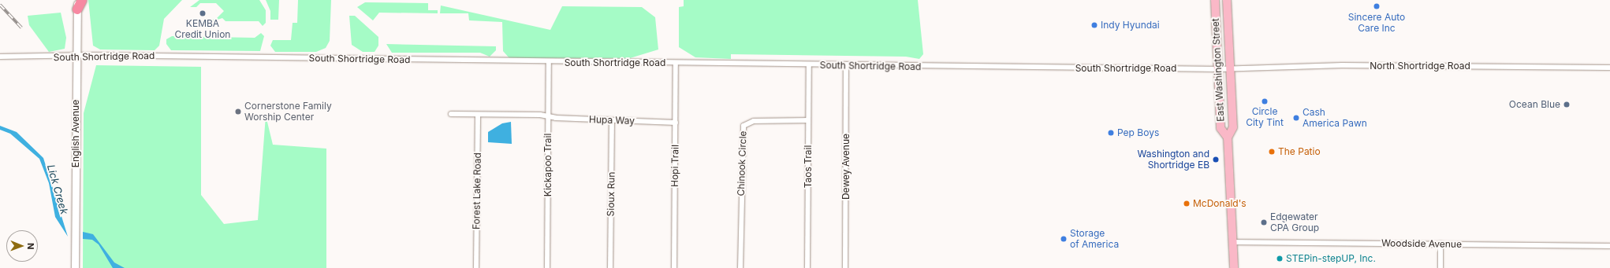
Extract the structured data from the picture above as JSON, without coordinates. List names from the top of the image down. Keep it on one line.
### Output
{"streets":{"main road":["East Washington Street"],"street":["South Shortridge Road","North Shortridge Road","Hupa Way","English Avenue","Chinook Circle","Kickapoo Trail","Hopi Trail","Taos Trail","Dewey Avenue","Forest Lake Road","Sioux Run","Woodside Avenue"]},"crossings":[["South Shortridge Road","North Shortridge Road"],["South Shortridge Road","East Washington Street"],["South Shortridge Road","English Avenue"],["South Shortridge Road","Kickapoo Trail"],["South Shortridge Road","Hopi Trail"],["South Shortridge Road","Taos Trail"],["South Shortridge Road","Dewey Avenue"],["North Shortridge Road","East Washington Street"],["East Washington Street","Woodside Avenue"],["Hupa Way","Kickapoo Trail"],["Hupa Way","Hopi Trail"],["Hupa Way","Sioux Run"],["Chinook Circle","Taos Trail"]],"water":["Lick Creek"],"places":["Sincere Auto Care Inc","KEMBA Credit Union","Indy Hyundai","Circle City Tint","Ocean Blue","Cornerstone Family Worship Center","Cash America Pawn","Pep Boys","The Patio","Washington and Shortridge EB","McDonald's","Edgewater CPA Group","Storage of America","STEPin-stepUP, Inc."],"north":"right"}
